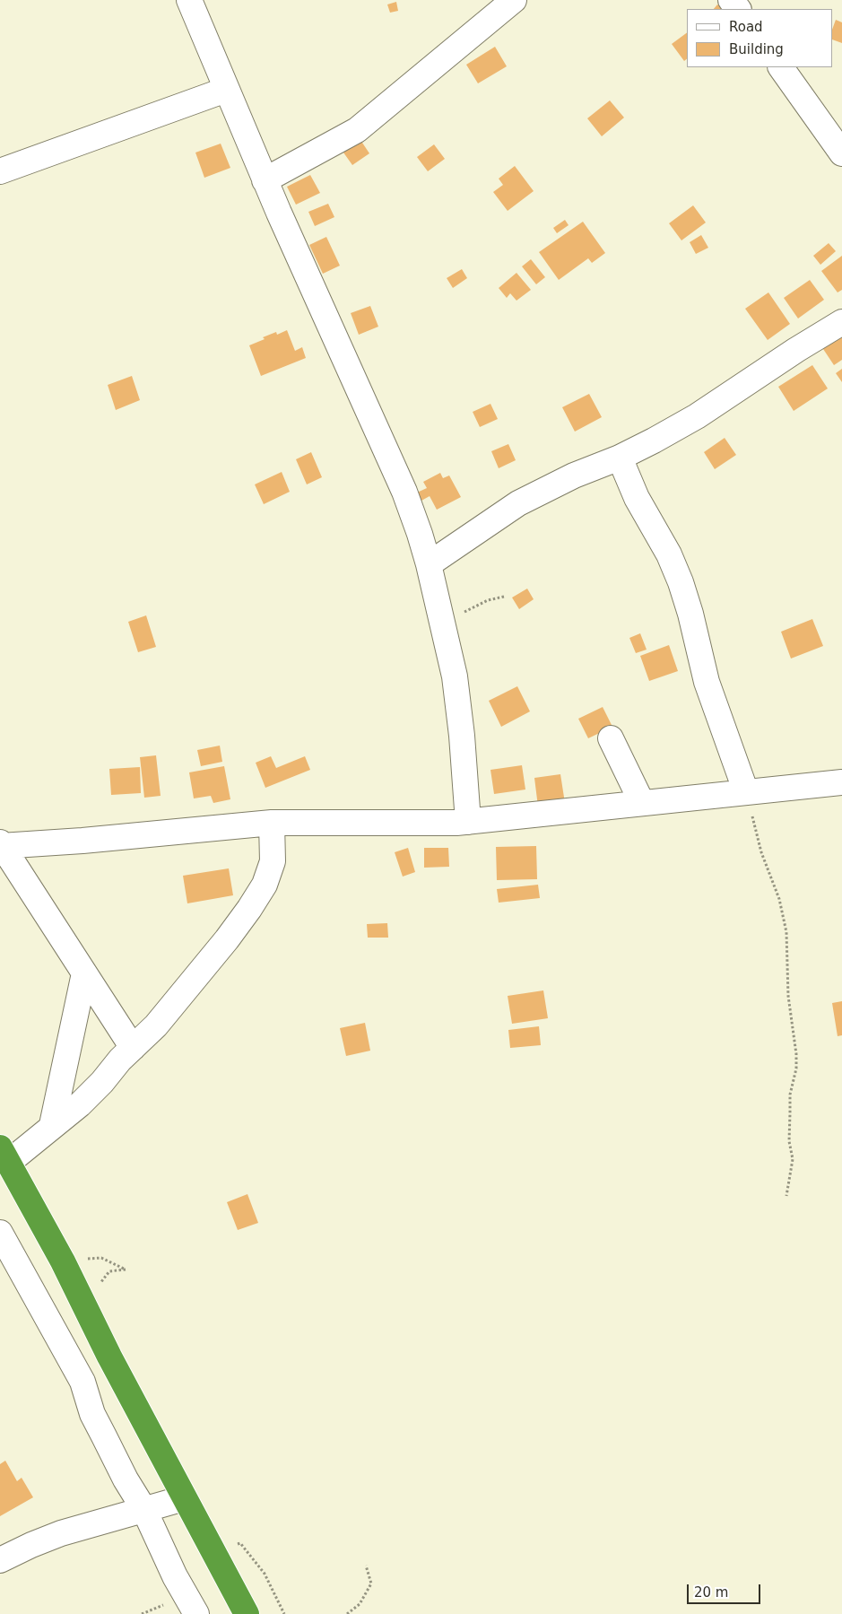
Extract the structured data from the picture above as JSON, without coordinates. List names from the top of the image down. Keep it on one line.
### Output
{"legend":["Road","Building"],"scale_bar":"20 m"}
